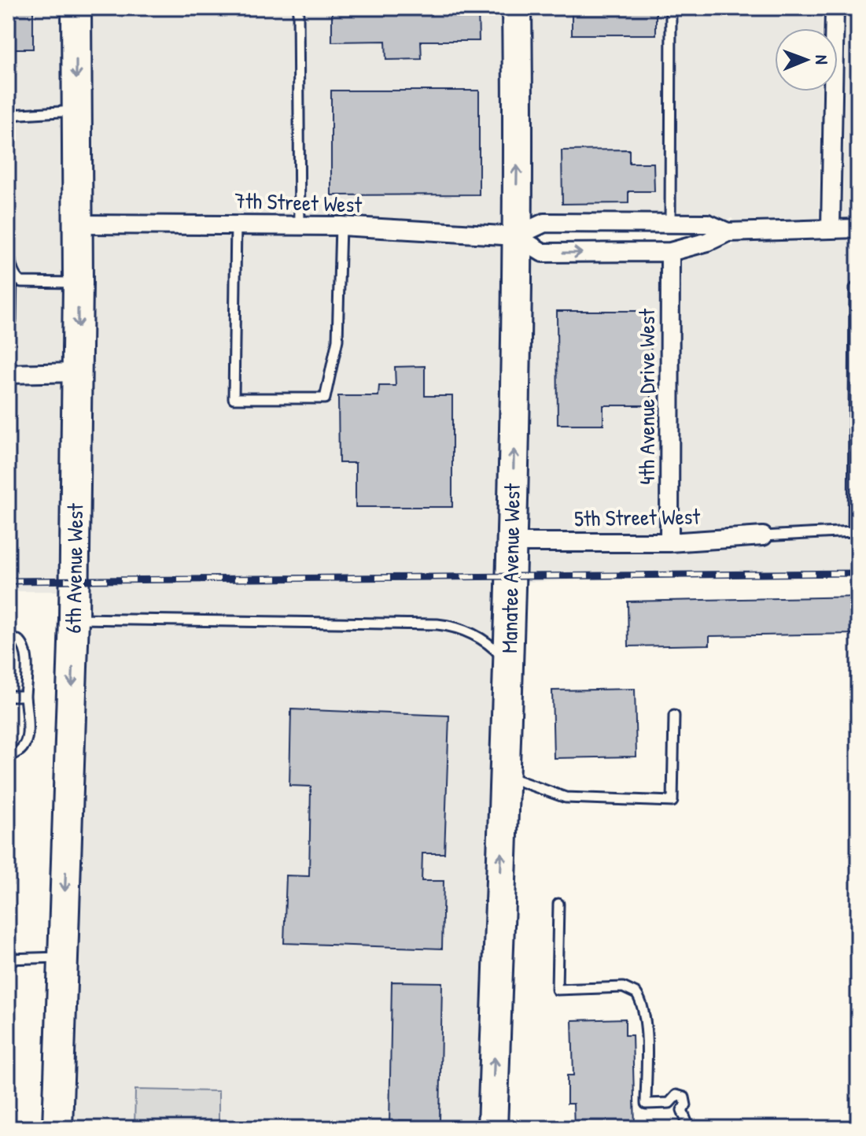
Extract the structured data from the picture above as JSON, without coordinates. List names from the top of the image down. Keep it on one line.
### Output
{"streets":{"main road":["6th Avenue West","Manatee Avenue West"],"street":["7th Street West","4th Avenue Drive West","5th Street West"]},"crossings":[["7th Street West","4th Avenue Drive West"],["7th Street West","6th Avenue West"],["7th Street West","Manatee Avenue West"],["4th Avenue Drive West","5th Street West"],["5th Street West","Manatee Avenue West"]],"one_way":["6th Avenue West","Manatee Avenue West"],"north":"right"}
